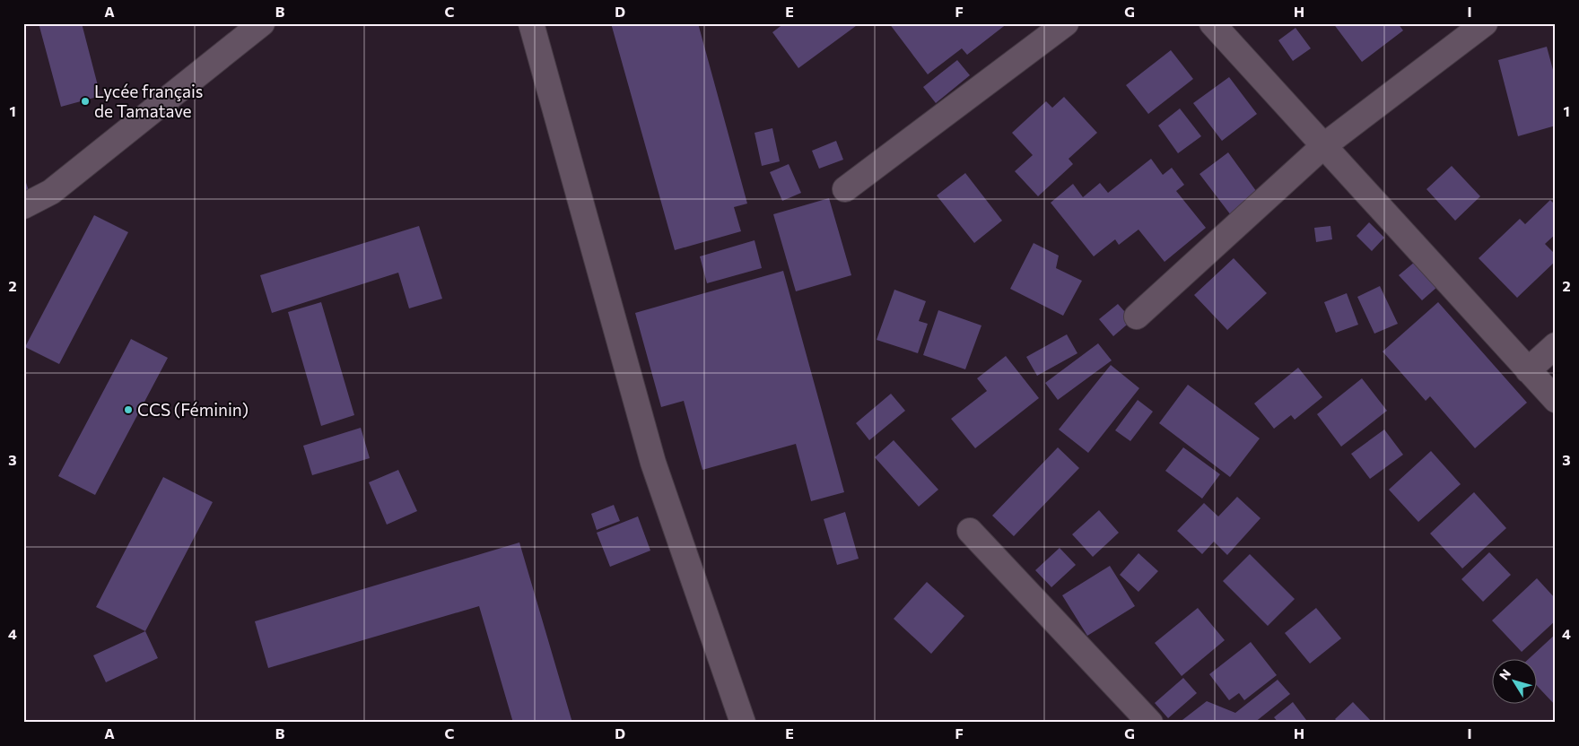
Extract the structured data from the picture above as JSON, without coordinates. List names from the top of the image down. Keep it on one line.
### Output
{"places":["Lycée français de Tamatave","CCS (Féminin)"],"north":"top left","grid":{"columns":["A","B","C","D","E","F","G","H","I"],"rows":["1","2","3","4"]}}
